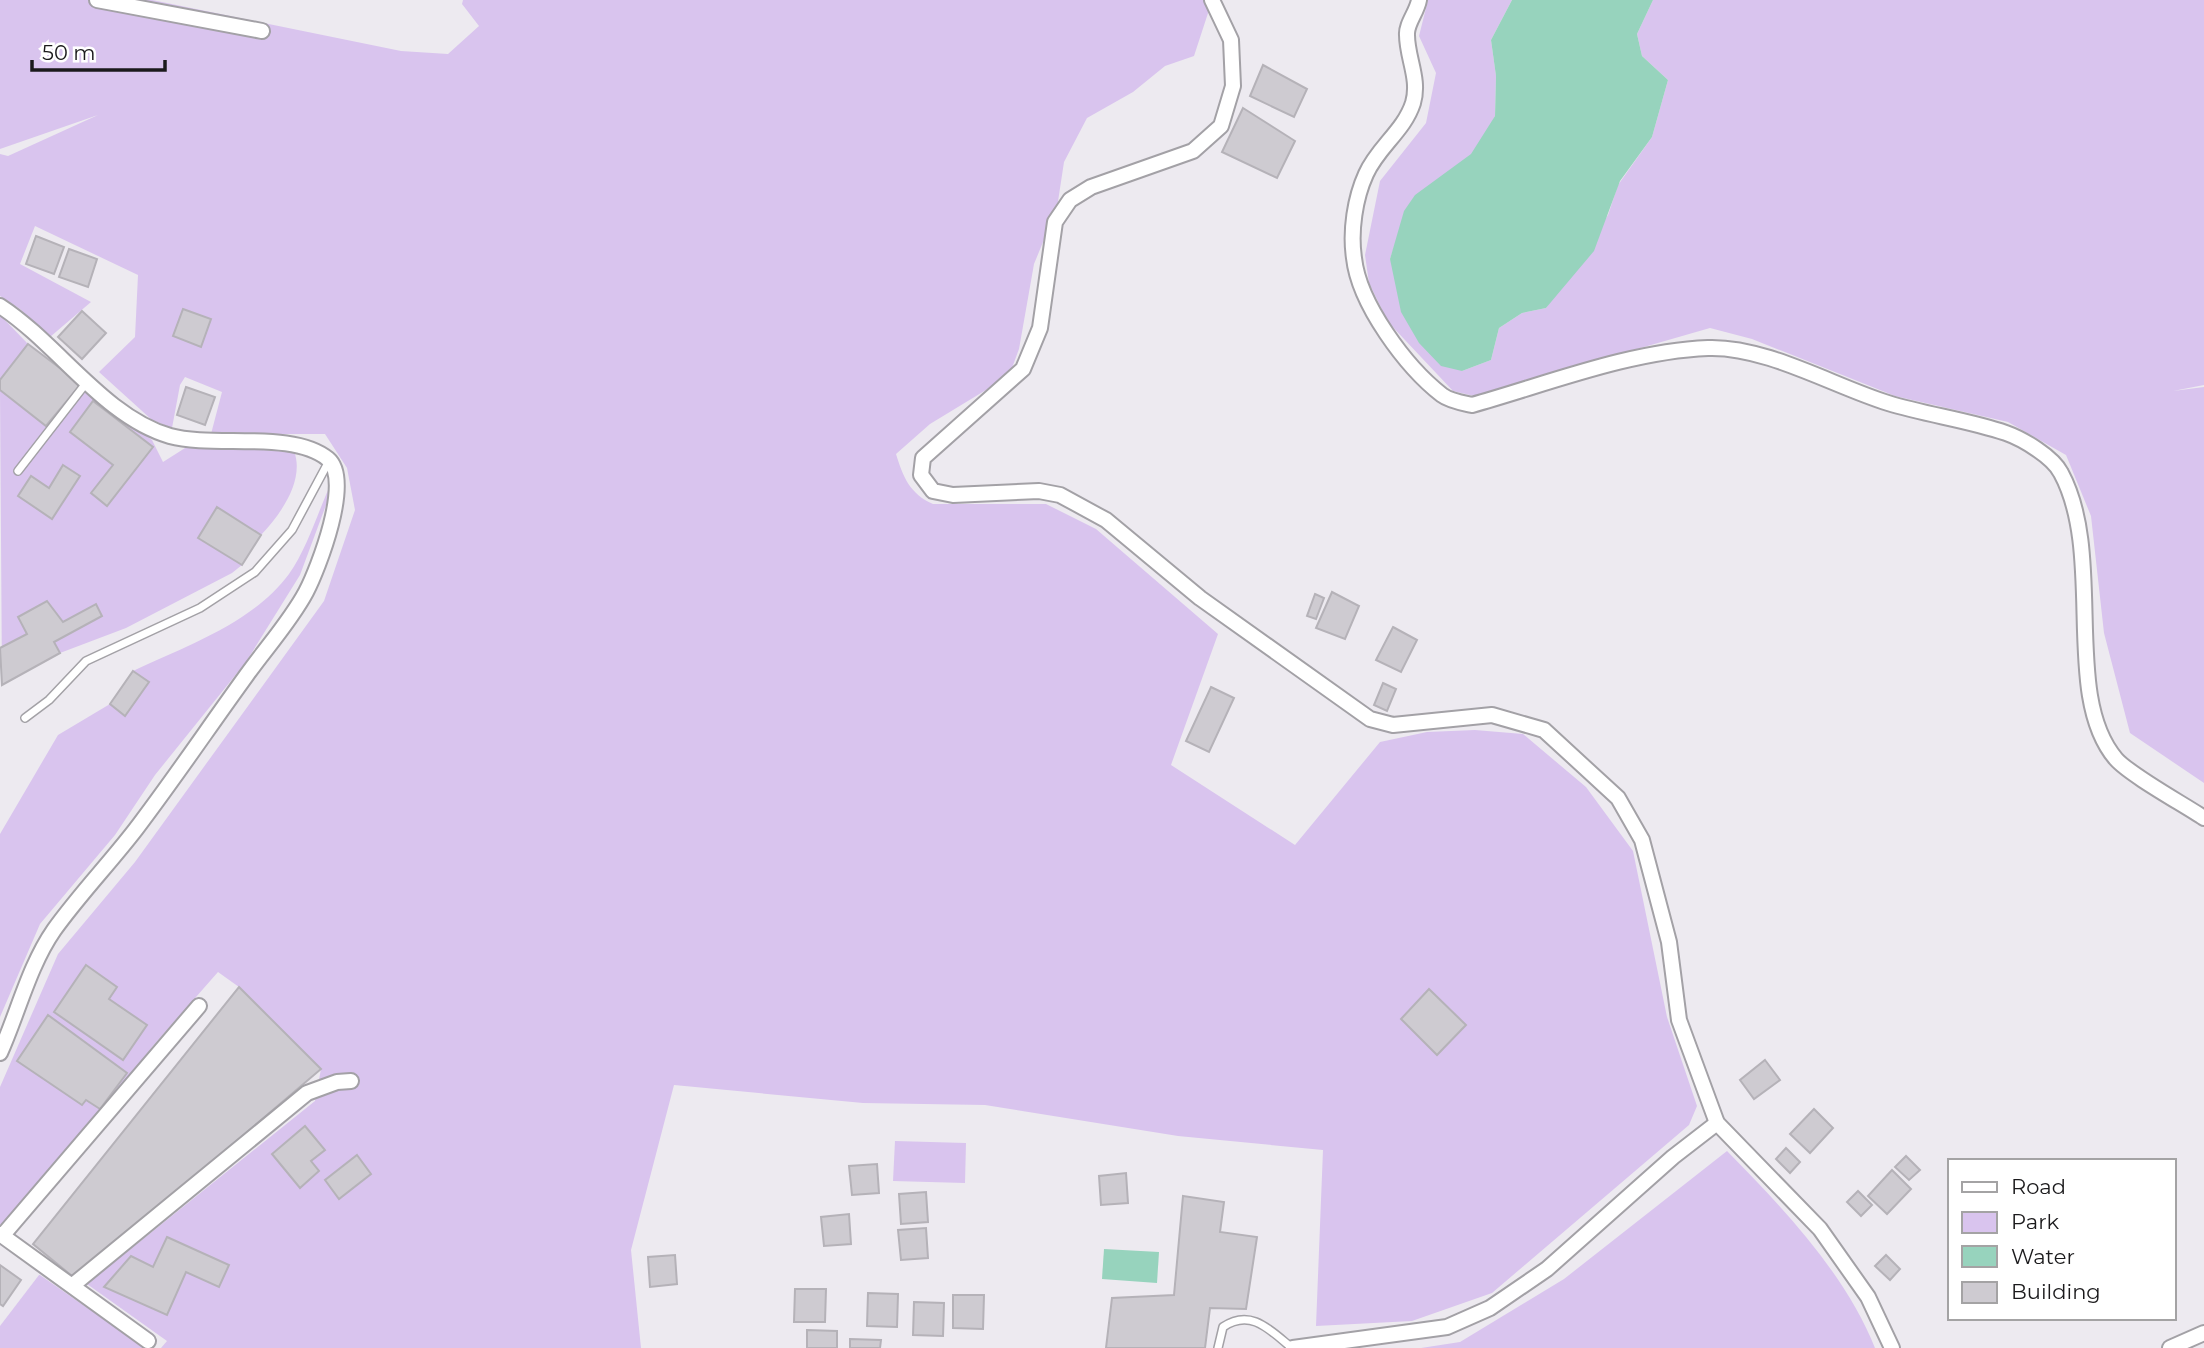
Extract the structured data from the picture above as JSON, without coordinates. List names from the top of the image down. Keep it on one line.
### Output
{"legend":["Road","Park","Water","Building"],"scale_bar":"50 m"}
